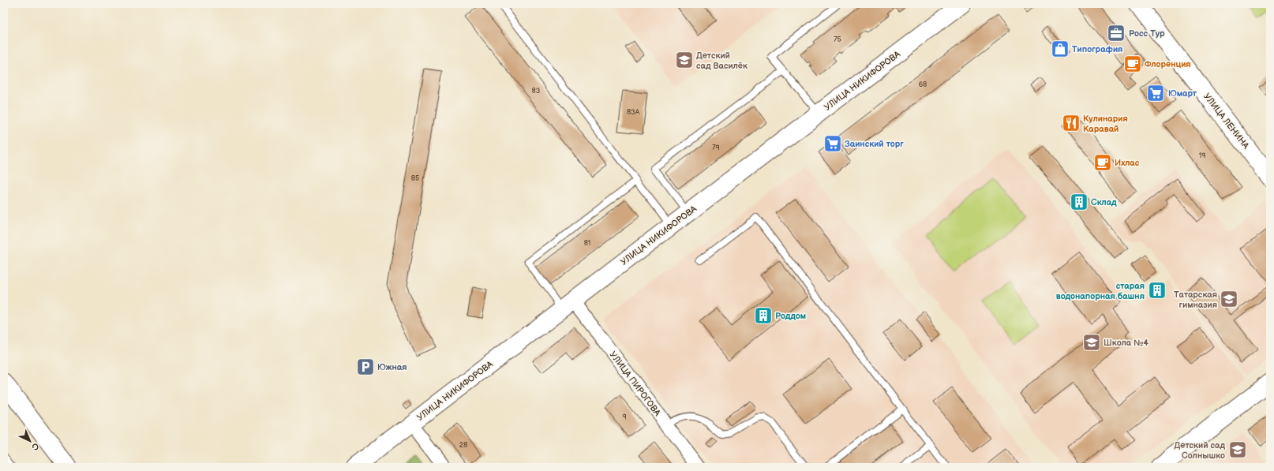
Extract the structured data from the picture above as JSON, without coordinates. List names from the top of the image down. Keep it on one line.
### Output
{"streets":{"main road":["УЛИЦА НИКИФОРОВА","УЛИЦА ЛЕНИНА"],"street":["УЛИЦА ПИРОГОВА"]},"crossings":[["УЛИЦА НИКИФОРОВА","УЛИЦА ПИРОГОВА"]],"places":{"office":["Росс Тур"],"shop":["Типография"],"school or university":["Детский сад Василёк","Татарская гимназия","Школа №4","Детский сад Солнышко"],"cafe":["Флоренция","Ихлас"],"supermarket":["Юмарт","Заинский торг"],"restaurant":["Кулинария Каравай"],"building":["Склад","старая водонапорная башня","Роддом"],"parking":["Южная"]},"house_numbers":["75","68","83","83А","79","19","85","81","9","28"],"north":"bottom right"}
